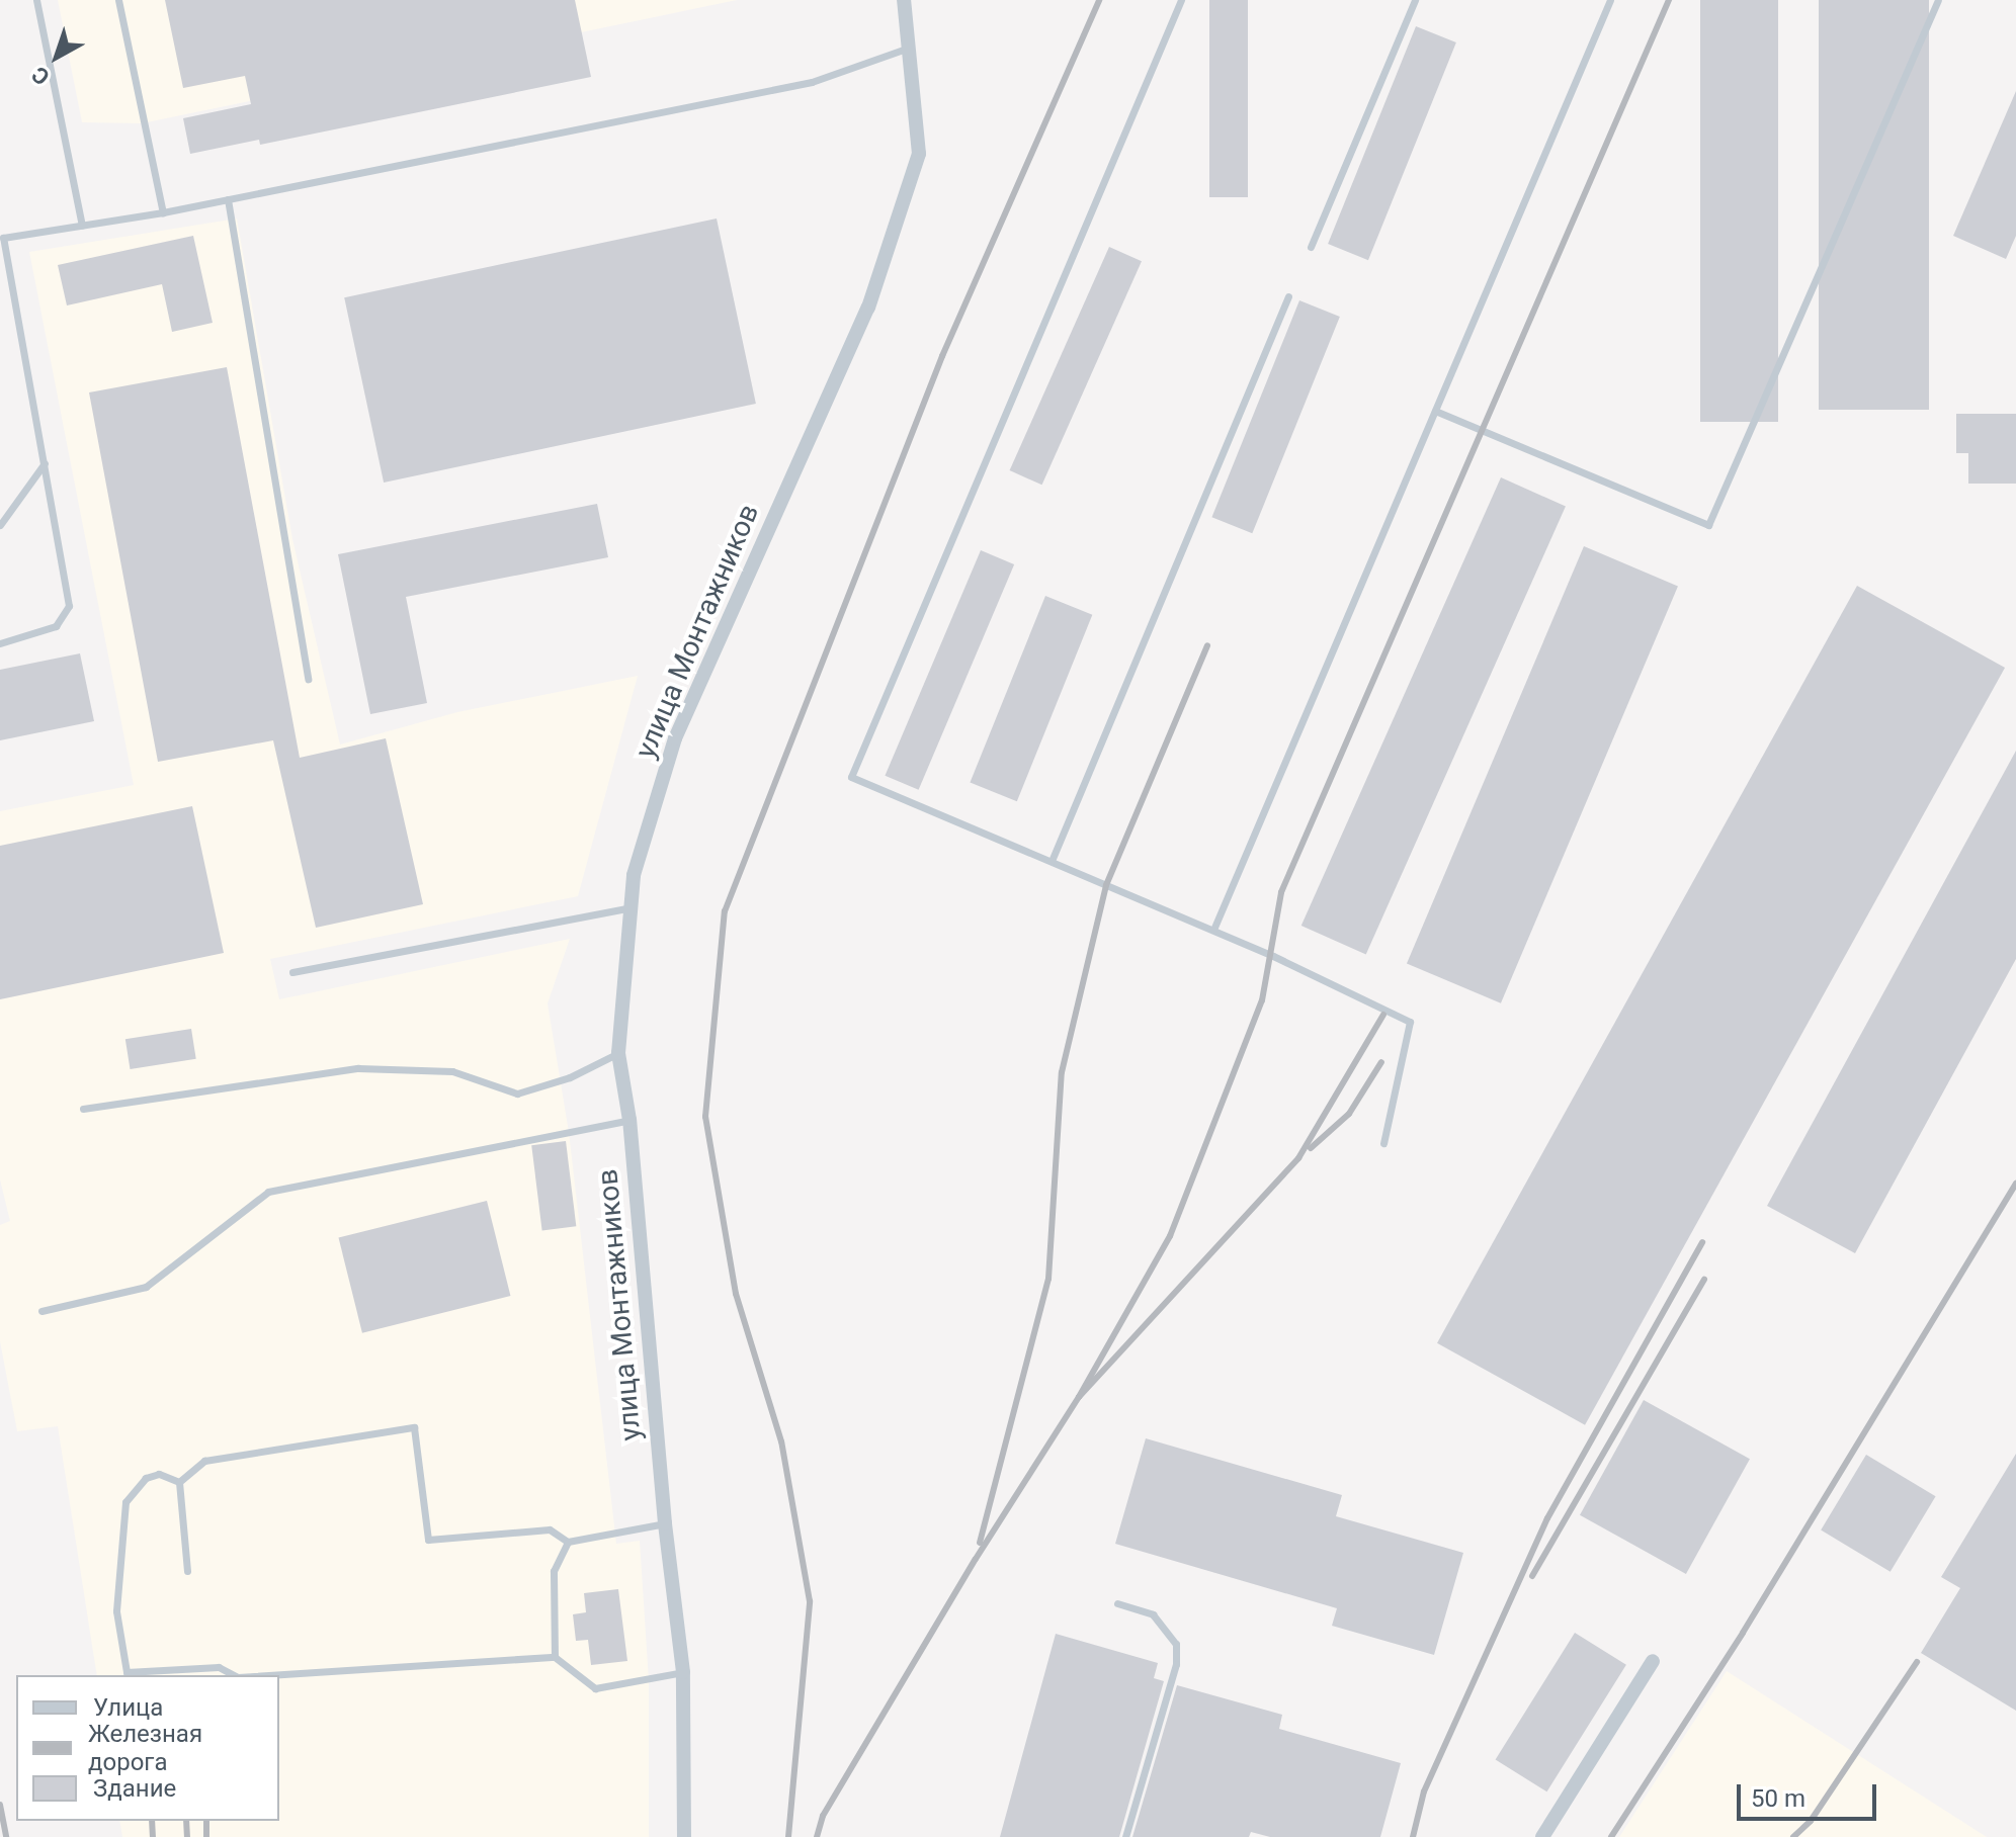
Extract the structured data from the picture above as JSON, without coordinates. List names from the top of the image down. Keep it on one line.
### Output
{"streets":{"street":["улица Монтажников"]},"legend":["Улица","Железная дорога","Здание"],"scale_bar":"50 m","north":"bottom left"}
